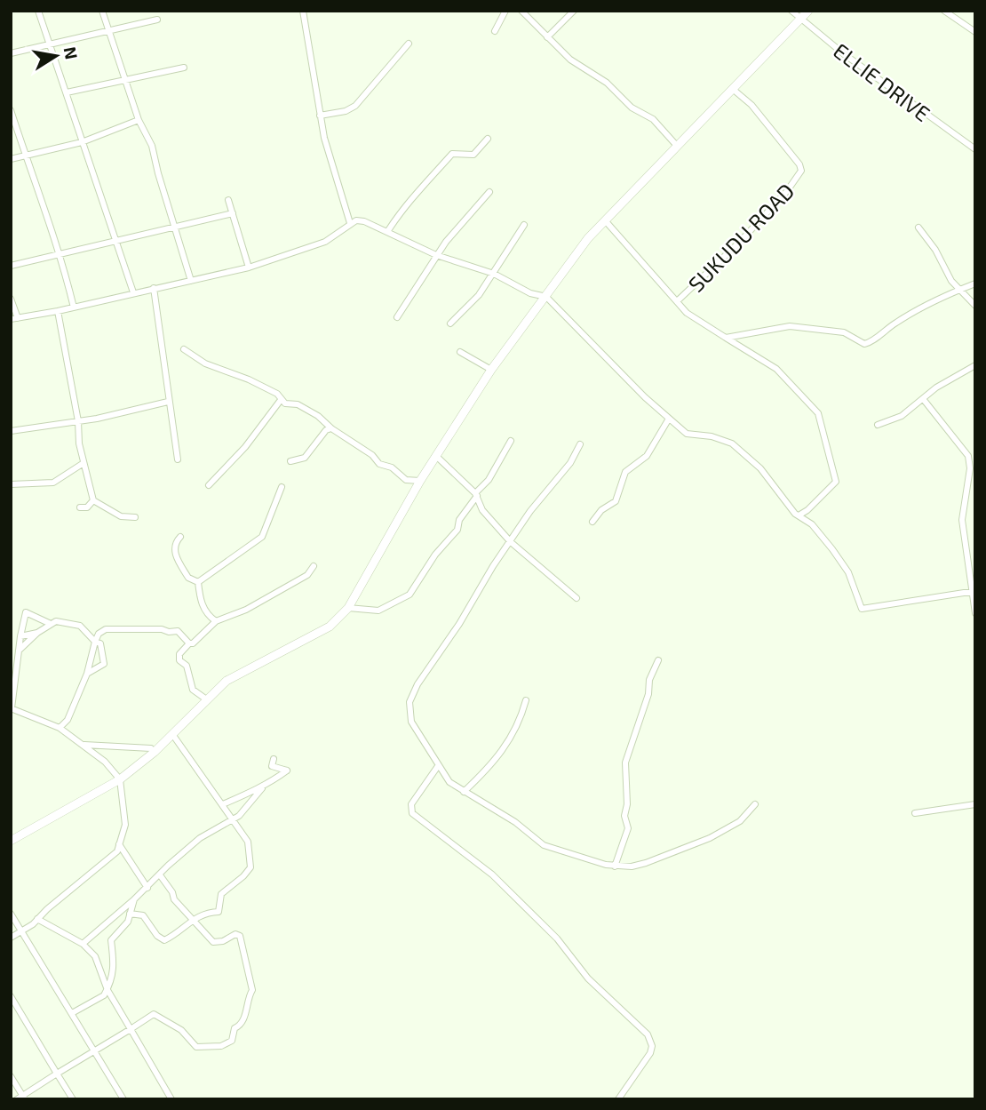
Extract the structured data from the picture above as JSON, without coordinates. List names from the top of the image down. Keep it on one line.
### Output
{"streets":{"street":["ELLIE DRIVE","SUKUDU ROAD"]},"north":"right"}
